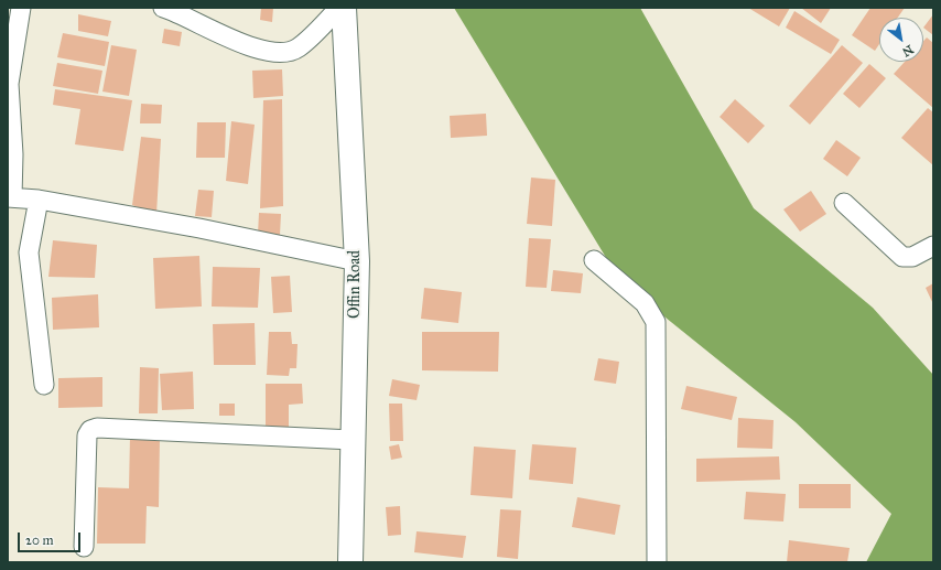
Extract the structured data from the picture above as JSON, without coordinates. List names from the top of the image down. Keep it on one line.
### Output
{"streets":{"street":["Offin Road"]},"scale_bar":"20 m","north":"bottom right"}
